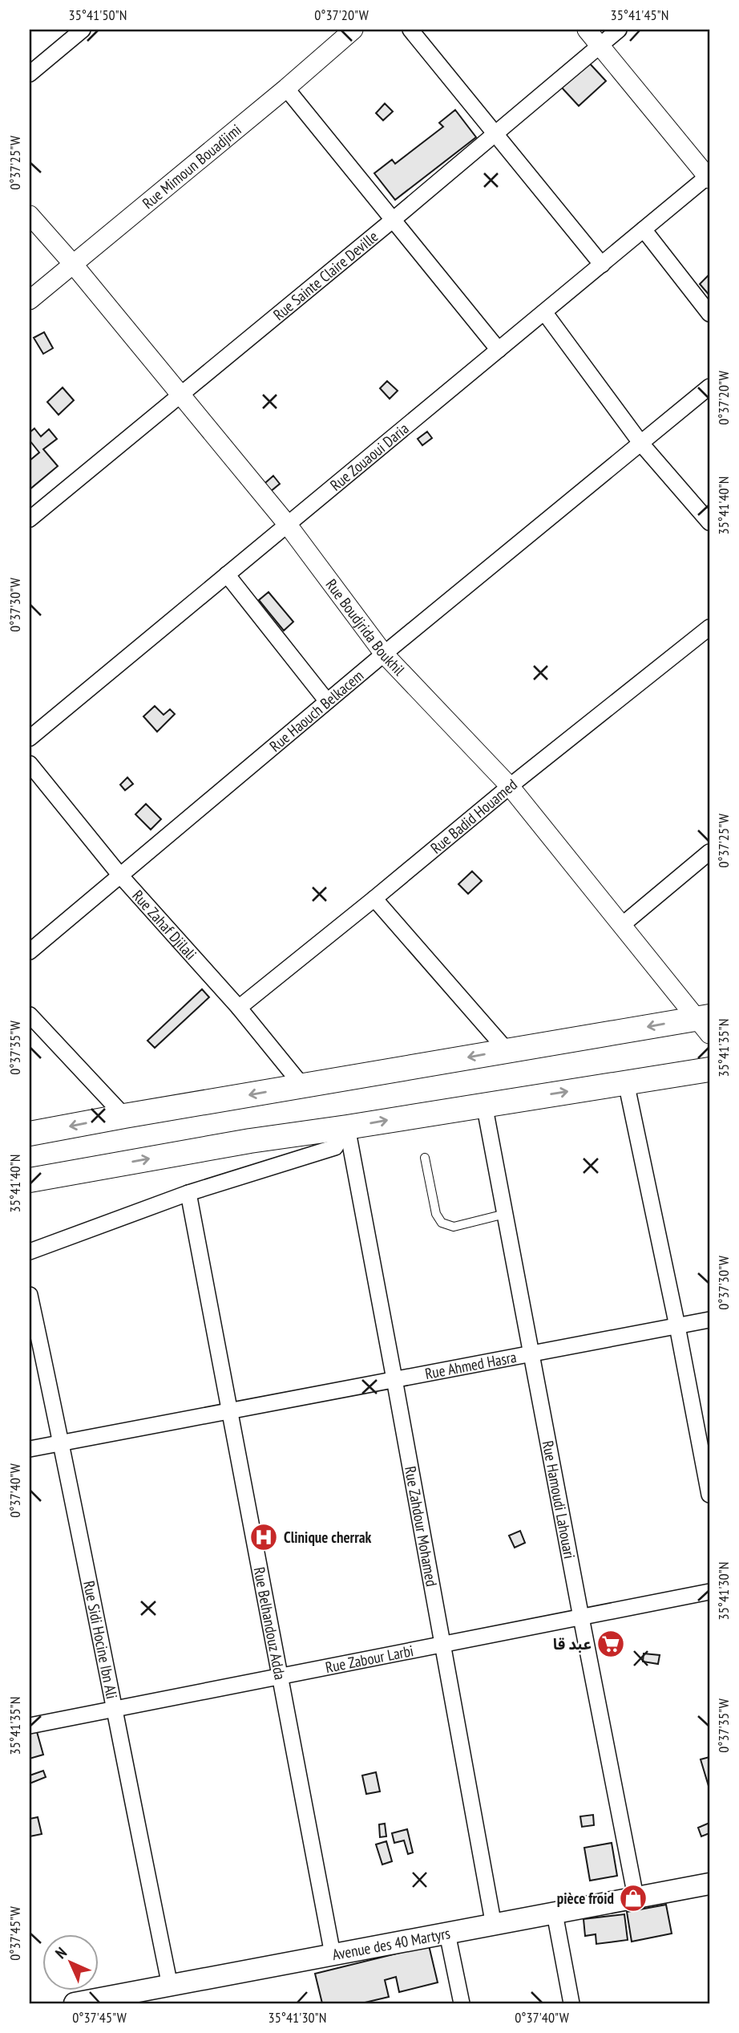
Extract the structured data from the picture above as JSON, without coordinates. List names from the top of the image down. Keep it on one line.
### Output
{"streets":{"main road":["Avenue des 40 Martyrs"],"street":["Rue Mimoun Bouadjimi","Rue Sainte Claire Deville","Rue Zouaoui Daria","Rue Boudjrida Boukhil","Rue Haouch Belkacem","Rue Badid Houamed","Rue Zahaf Djilali","Rue Ahmed Hasra","Rue Hamoudi Lahouari","Rue Zahdour Mohamed","Rue Belhandouz Adda","Rue Sidi Hocine Ibn Ali","Rue Zabour Larbi"]},"crossings":[["Rue Mimoun Bouadjimi","Rue Boudjrida Boukhil"],["Rue Sainte Claire Deville","Rue Boudjrida Boukhil"],["Rue Zouaoui Daria","Rue Boudjrida Boukhil"],["Rue Boudjrida Boukhil","Rue Haouch Belkacem"],["Rue Boudjrida Boukhil","Rue Badid Houamed"],["Rue Haouch Belkacem","Rue Zahaf Djilali"],["Rue Badid Houamed","Rue Zahaf Djilali"],["Rue Ahmed Hasra","Rue Hamoudi Lahouari"],["Rue Ahmed Hasra","Rue Zahdour Mohamed"],["Rue Ahmed Hasra","Rue Belhandouz Adda"],["Rue Ahmed Hasra","Rue Sidi Hocine Ibn Ali"],["Rue Hamoudi Lahouari","Rue Zabour Larbi"],["Rue Hamoudi Lahouari","Avenue des 40 Martyrs"],["Rue Zahdour Mohamed","Rue Zabour Larbi"],["Rue Zahdour Mohamed","Avenue des 40 Martyrs"],["Rue Belhandouz Adda","Rue Zabour Larbi"],["Rue Belhandouz Adda","Avenue des 40 Martyrs"],["Rue Sidi Hocine Ibn Ali","Rue Zabour Larbi"],["Rue Sidi Hocine Ibn Ali","Avenue des 40 Martyrs"]],"places":{"hospital":["Clinique cherrak"],"supermarket":["عبد قا"],"shop":["pièce froid"]},"north":"top left","coordinates":["35°41'50\"N","0°37'20\"W","35°41'45\"N","0°37'25\"W","35°41'40\"N","0°37'30\"W","35°41'35\"N","0°37'35\"W","0°37'40\"W","35°41'30\"N","0°37'45\"W"]}
